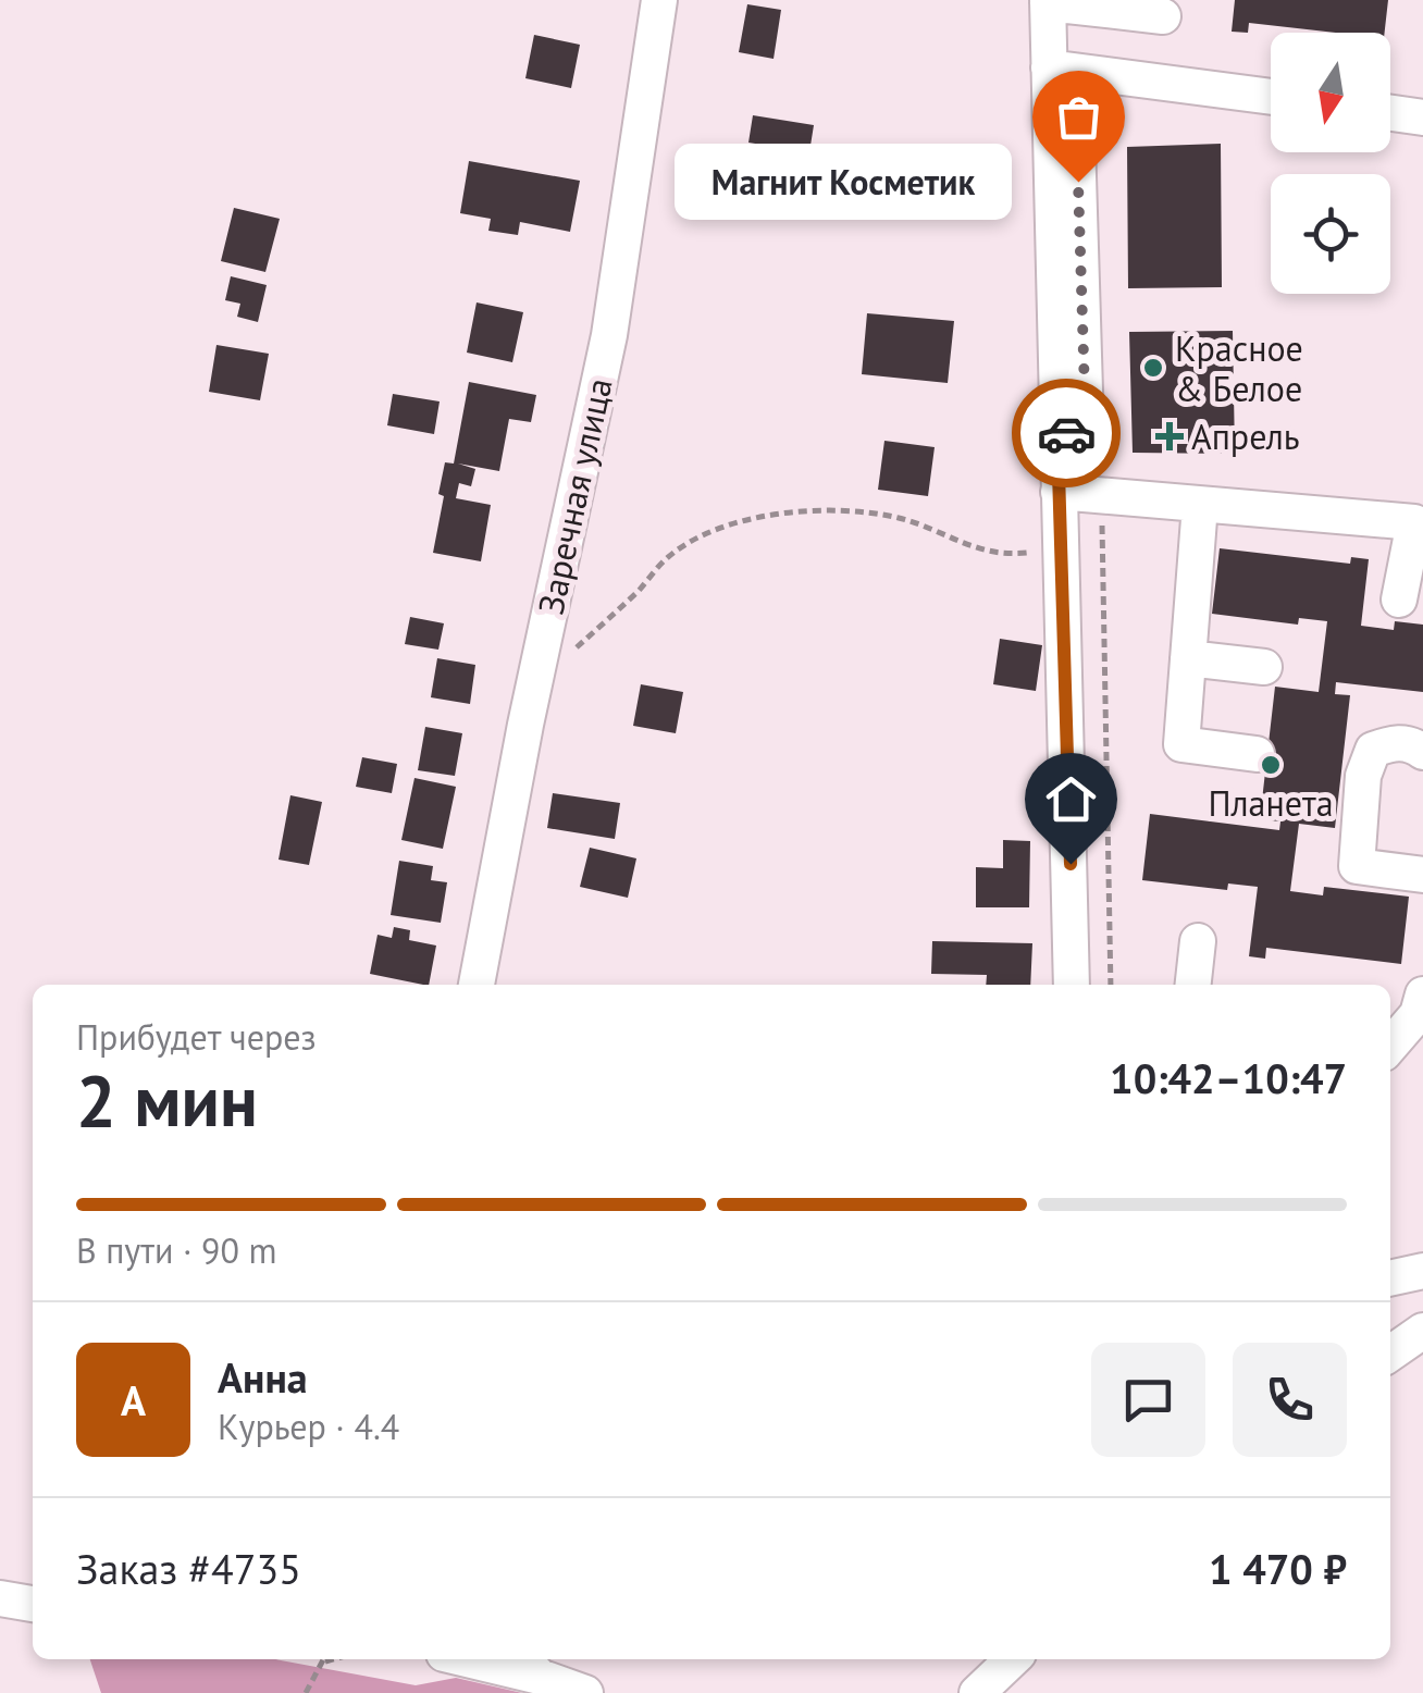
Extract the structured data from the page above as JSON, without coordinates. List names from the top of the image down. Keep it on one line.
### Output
{"streets":{"street":["Заречная улица"]},"places":{"other":["Магнит Косметик","Красное & Белое","Планета"],"health":["Апрель"]},"north":"bottom","page":{"bubble":"Магнит Косметик","heading":["2 мин","Прибудет через","10:42–10:47"],"panel":["Анна","Курьер · 4.4","Заказ #4735","1 470 ₽"],"bar":"В пути · 90 m","round":"А"}}
